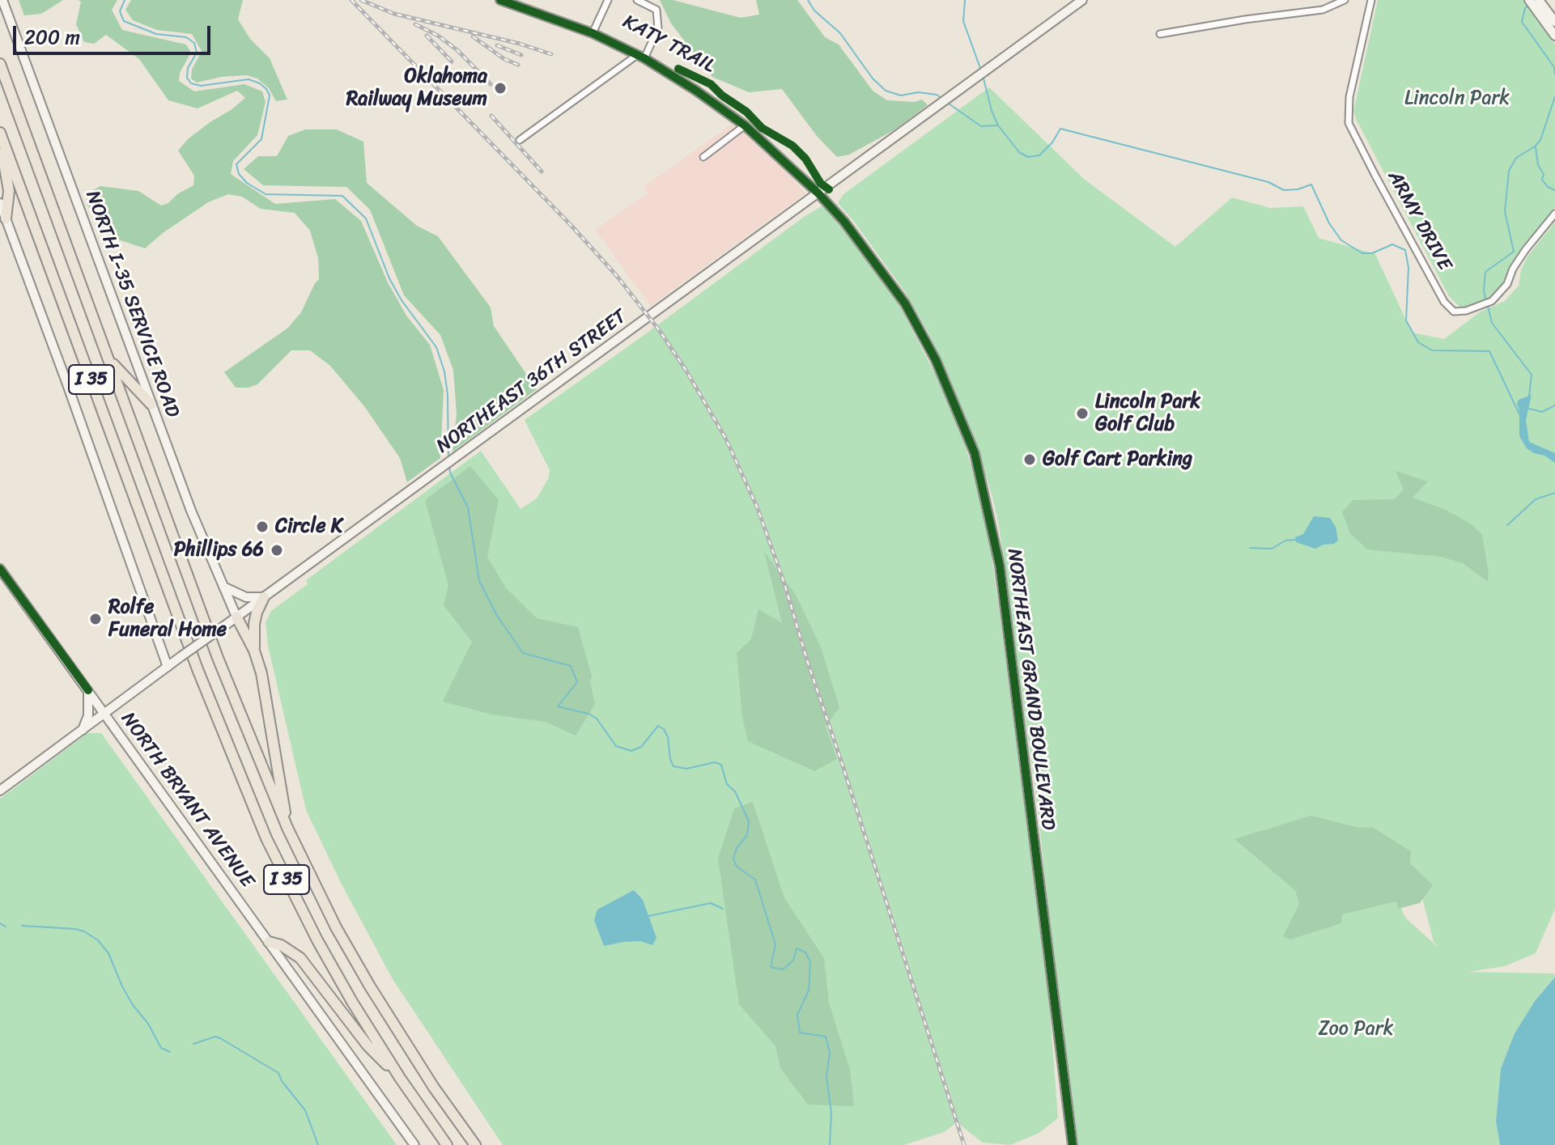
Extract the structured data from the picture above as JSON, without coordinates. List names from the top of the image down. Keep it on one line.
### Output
{"streets":{"highway":["I 35"],"main road":["NORTH I-35 SERVICE ROAD","NORTHEAST 36TH STREET","NORTHEAST GRAND BOULEVARD","NORTH BRYANT AVENUE"],"street":["ARMY DRIVE"],"cycle path":["KATY TRAIL"]},"crossings":[["NORTH I-35 SERVICE ROAD","NORTHEAST 36TH STREET"],["NORTHEAST 36TH STREET","NORTHEAST GRAND BOULEVARD"],["NORTHEAST 36TH STREET","NORTH BRYANT AVENUE"]],"parks":["Lincoln Park","Zoo Park"],"places":["Oklahoma Railway Museum","Lincoln Park Golf Club","Golf Cart Parking","Circle K","Phillips 66","Rolfe Funeral Home"],"scale_bar":"200 m"}
